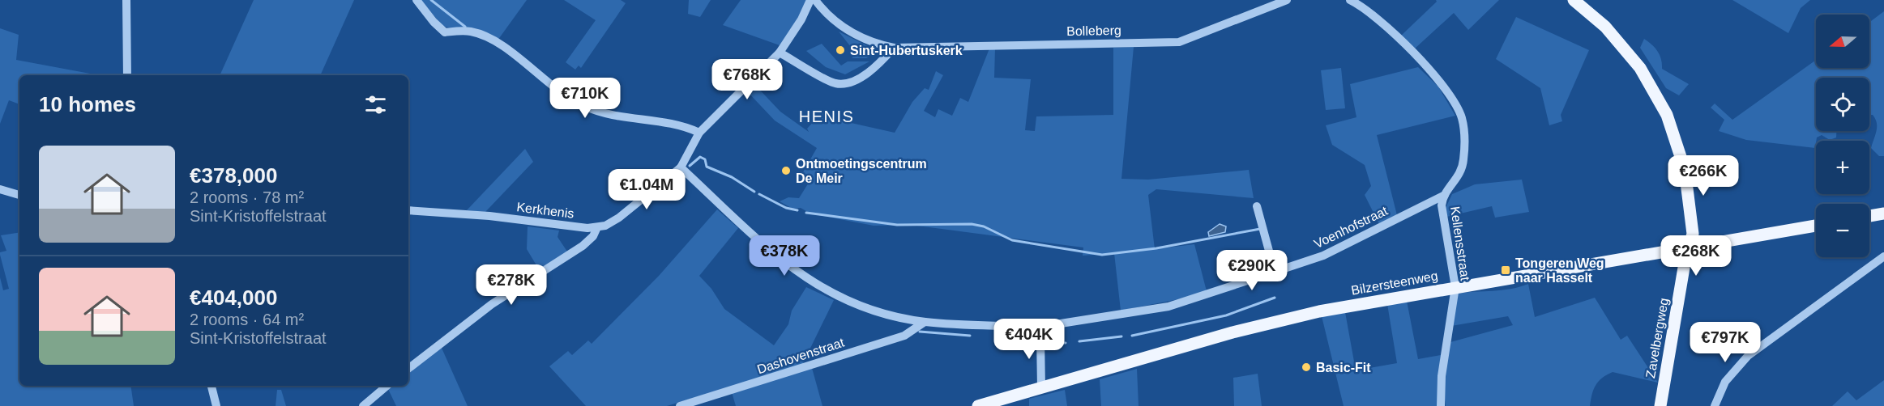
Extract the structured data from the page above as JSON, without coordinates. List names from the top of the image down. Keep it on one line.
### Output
{"streets":{"main road":["Bilzersteenweg","Zavelbergweg"],"street":["Bolleberg","Kerkhenis","Voenhofstraat","Kellensstraat","Dashovenstraat"]},"crossings":[["Voenhofstraat","Kellensstraat"],["Kellensstraat","Bilzersteenweg"],["Bilzersteenweg","Zavelbergweg"]],"districts":["HENIS"],"places":{"other":["Sint-Hubertuskerk","Ontmoetingscentrum De Meir","Basic-Fit"],"transit":["Tongeren Weg naar Hasselt"]},"north":"left","page":{"map_buttons":["+","−"],"price":["€768K","€710K","€266K","€1.04M","€378K","€268K","€290K","€278K","€404K","€797K"],"heading":"10 homes","list":[{"name":"€378,000","note":"2 rooms · 78 m² · Sint-Kristoffelstraat"},{"name":"€404,000","note":"2 rooms · 64 m² · Sint-Kristoffelstraat"}]}}
